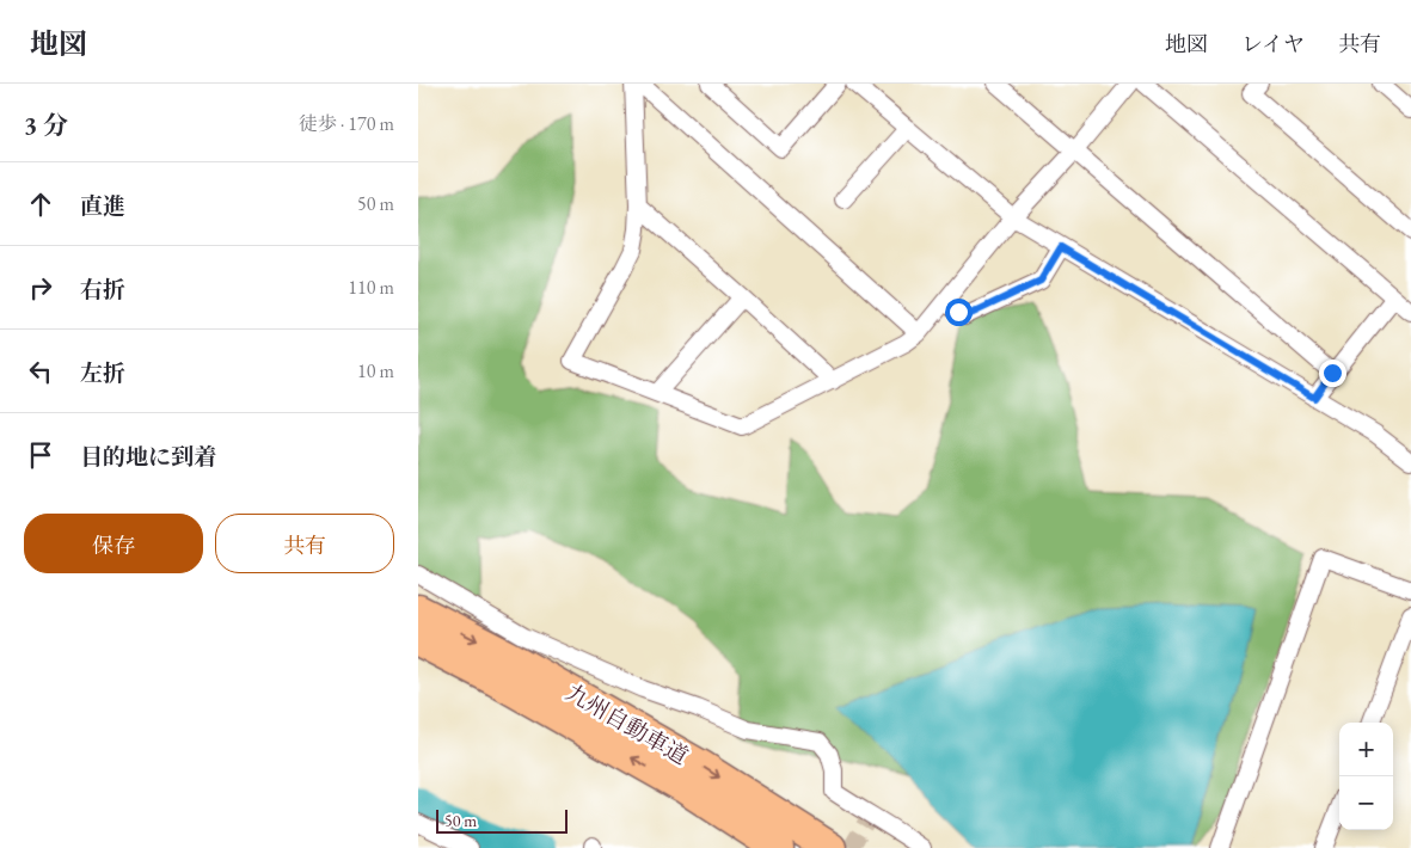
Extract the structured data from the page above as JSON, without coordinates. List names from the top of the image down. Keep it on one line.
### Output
{"streets":{"highway":["九州自動車道"]},"scale_bar":"50 m","page":{"header":"地図","nav":["地図","レイヤ","共有"],"heading":["3 分","徒歩 · 170 m"],"list":[["直進","50 m"],["右折","110 m"],["左折","10 m"],"目的地に到着"],"buttons":["保存","共有"],"map_buttons":["+","−"],"scale":"50 m"}}
